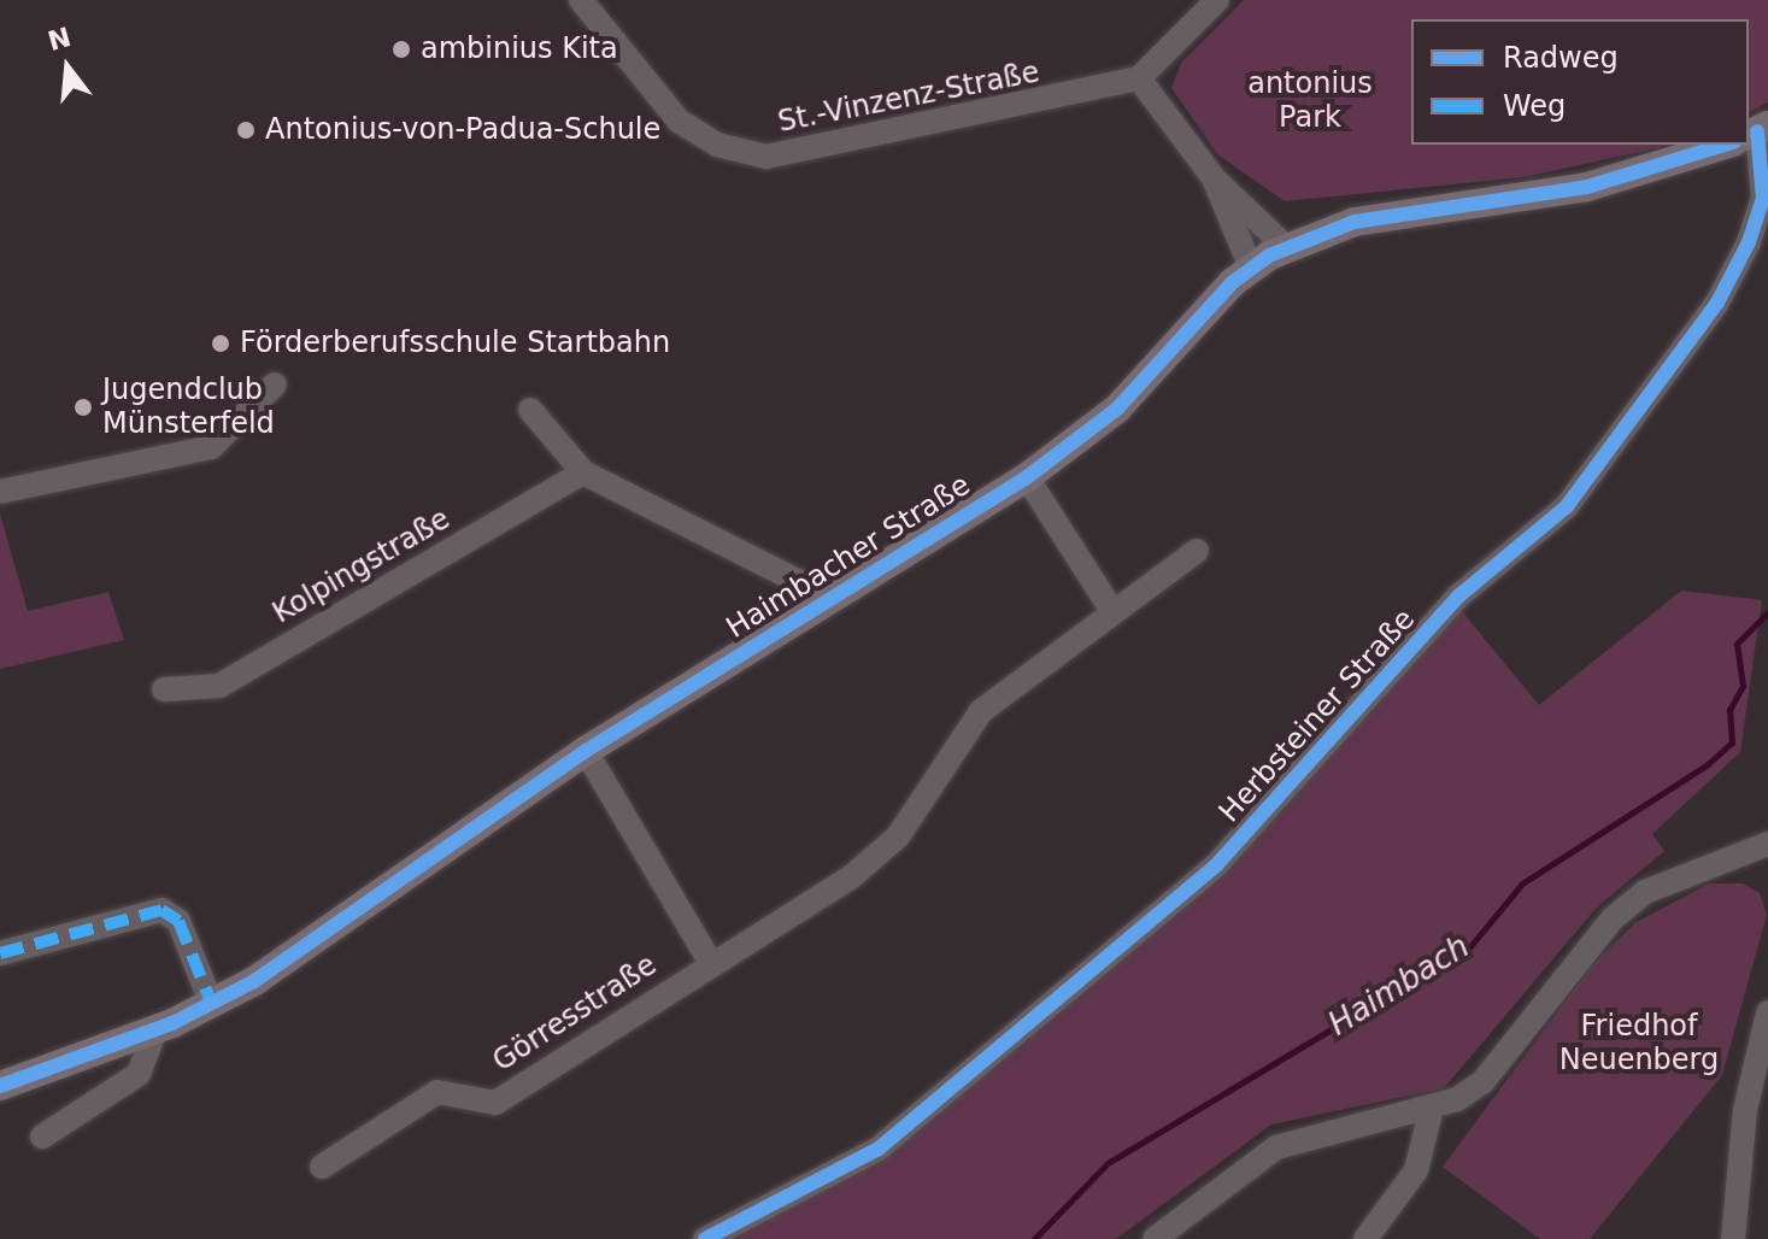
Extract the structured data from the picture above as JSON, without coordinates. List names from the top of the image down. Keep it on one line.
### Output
{"streets":{"main road":["Haimbacher Straße"],"street":["St.-Vinzenz-Straße","Kolpingstraße","Herbsteiner Straße","Görresstraße"]},"water":["Haimbach"],"parks":["antonius Park","Friedhof Neuenberg"],"places":["ambinius Kita","Antonius-von-Padua-Schule","Förderberufsschule Startbahn","Jugendclub Münsterfeld"],"legend":["Radweg","Weg"],"north":"top"}
